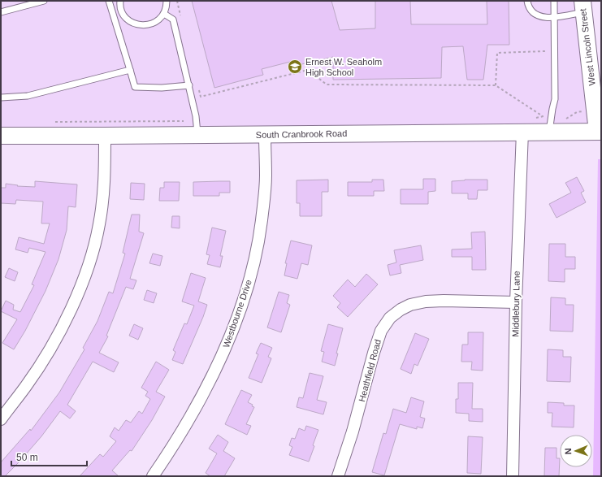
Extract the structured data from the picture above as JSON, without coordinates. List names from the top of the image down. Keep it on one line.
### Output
{"streets":{"street":["West Lincoln Street","South Cranbrook Road","Middlebury Lane","Westbourne Drive","Heathfield Road"]},"crossings":[["West Lincoln Street","South Cranbrook Road"],["South Cranbrook Road","Middlebury Lane"],["South Cranbrook Road","Westbourne Drive"],["Middlebury Lane","Heathfield Road"]],"places":{"school or university":["Ernest W. Seaholm High School"]},"scale_bar":"50 m","north":"left"}
